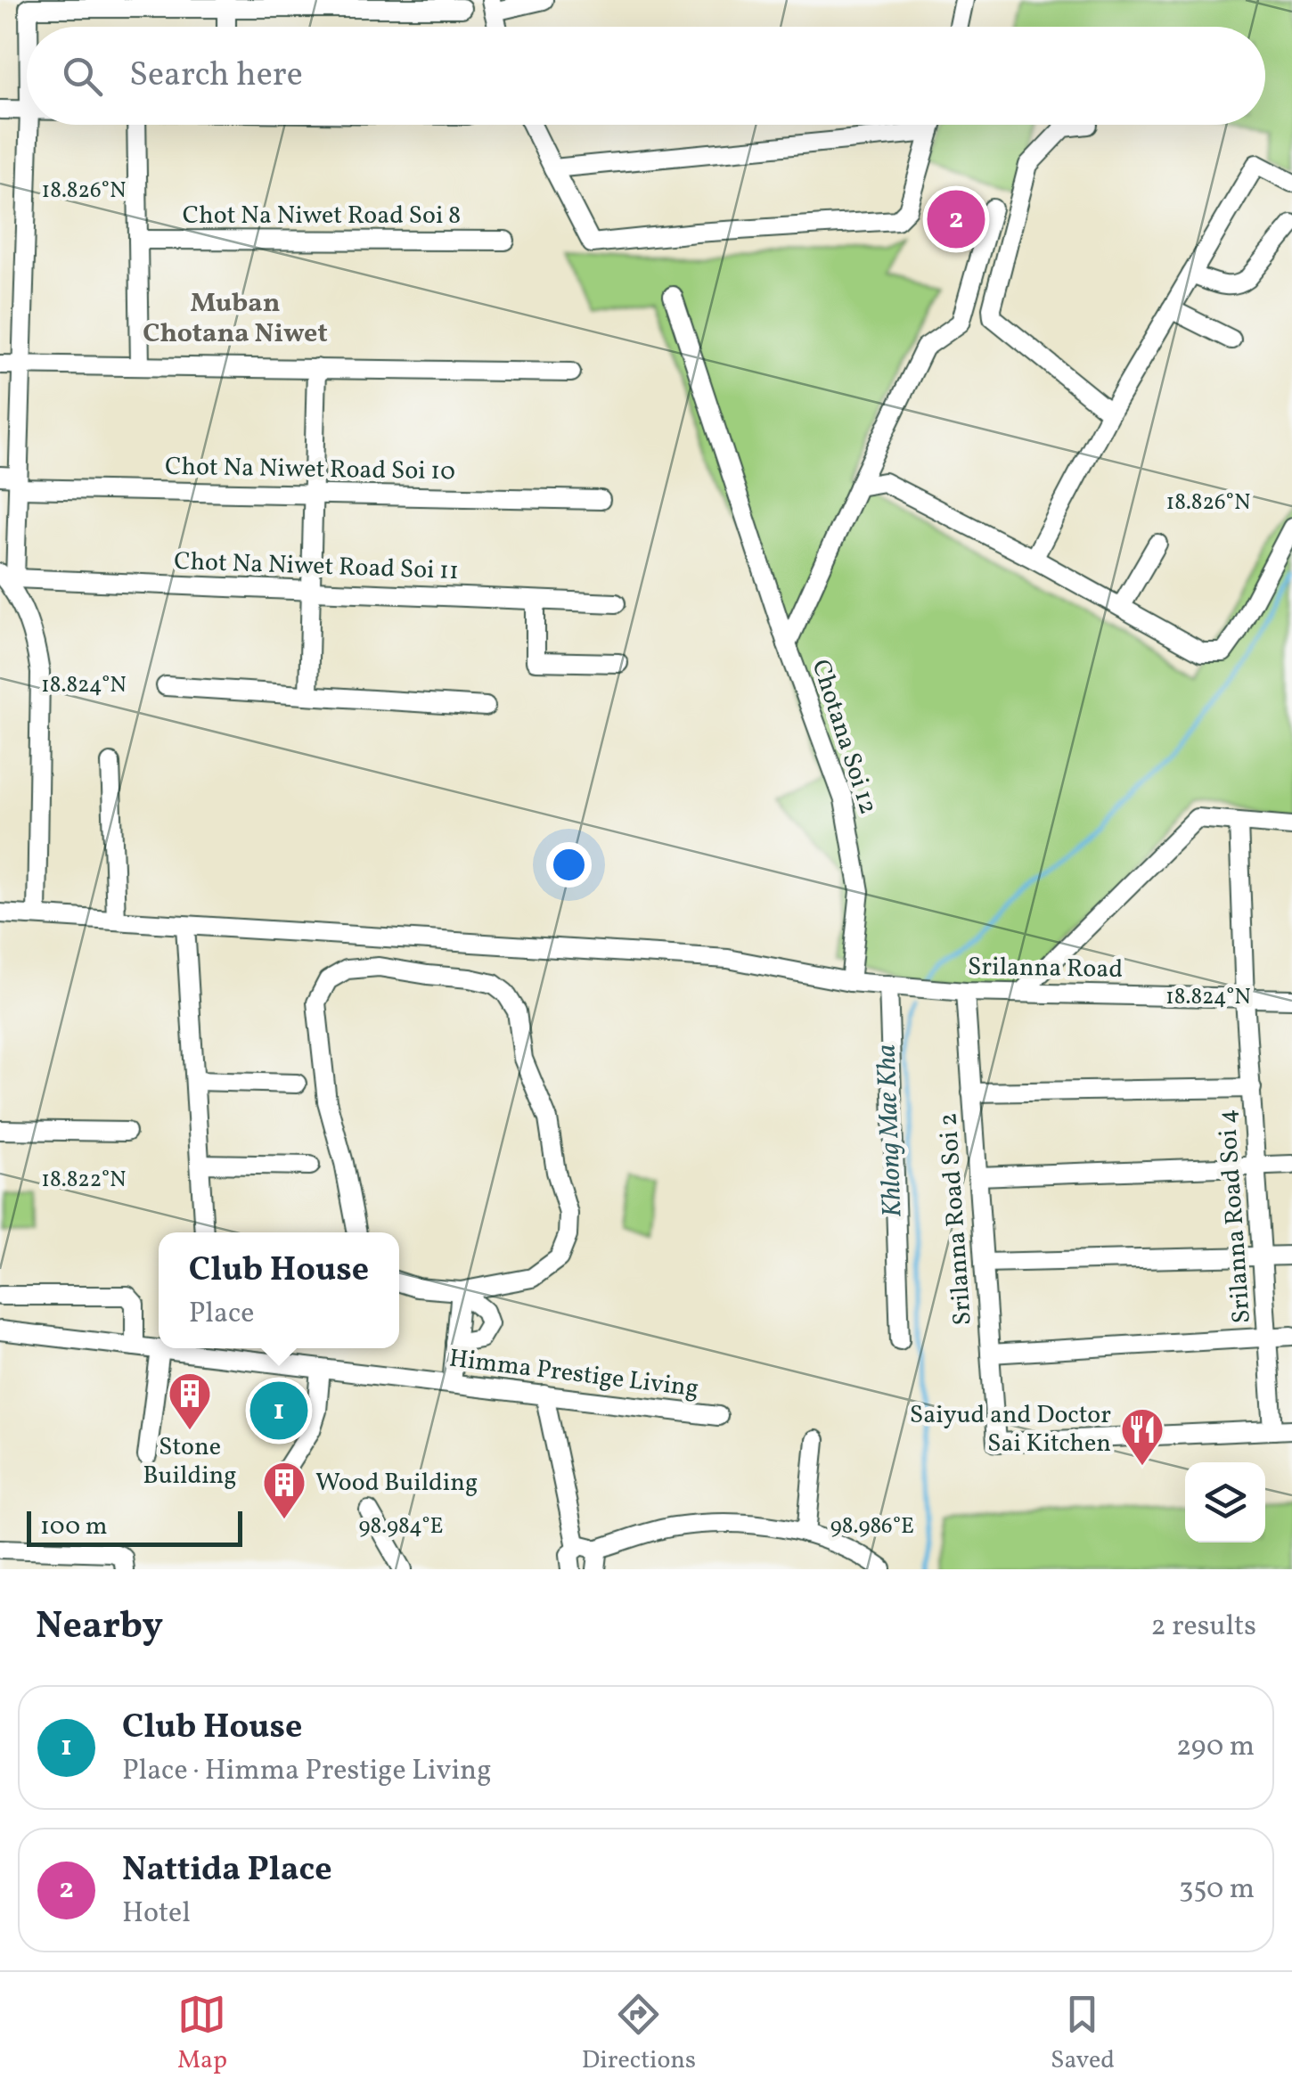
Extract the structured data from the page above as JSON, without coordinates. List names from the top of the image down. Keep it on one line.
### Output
{"streets":{"street":["Chot Na Niwet Road Soi 8","Chot Na Niwet Road Soi 10","Chot Na Niwet Road Soi 11","Chotana Soi 12","Srilanna Road","Srilanna Road Soi 4","Srilanna Road Soi 2","Himma Prestige Living"]},"crossings":[["Chotana Soi 12","Srilanna Road"],["Srilanna Road","Srilanna Road Soi 4"],["Srilanna Road","Srilanna Road Soi 2"],["Srilanna Road Soi 4","Srilanna Road Soi 2"]],"districts":["Muban Chotana Niwet"],"water":["Khlong Mae Kha"],"places":{"building":["Stone Building","Wood Building"],"restaurant":["Saiyud and Doctor Sai Kitchen"]},"scale_bar":"100 m","page":{"search":"Search here","pins":["2","1"],"popup":["Club House","Place"],"scale":"100 m","heading":["Nearby","2 results"],"list":[{"mark":"1","name":"Club House","note":"Place · Himma Prestige Living","value":"290 m"},{"mark":"2","name":"Nattida Place","note":"Hotel","value":"350 m"}],"nav":["Map","Directions","Saved"]},"coordinates":["18.826°N","18.824°N","18.822°N","98.984°E","98.986°E"]}
